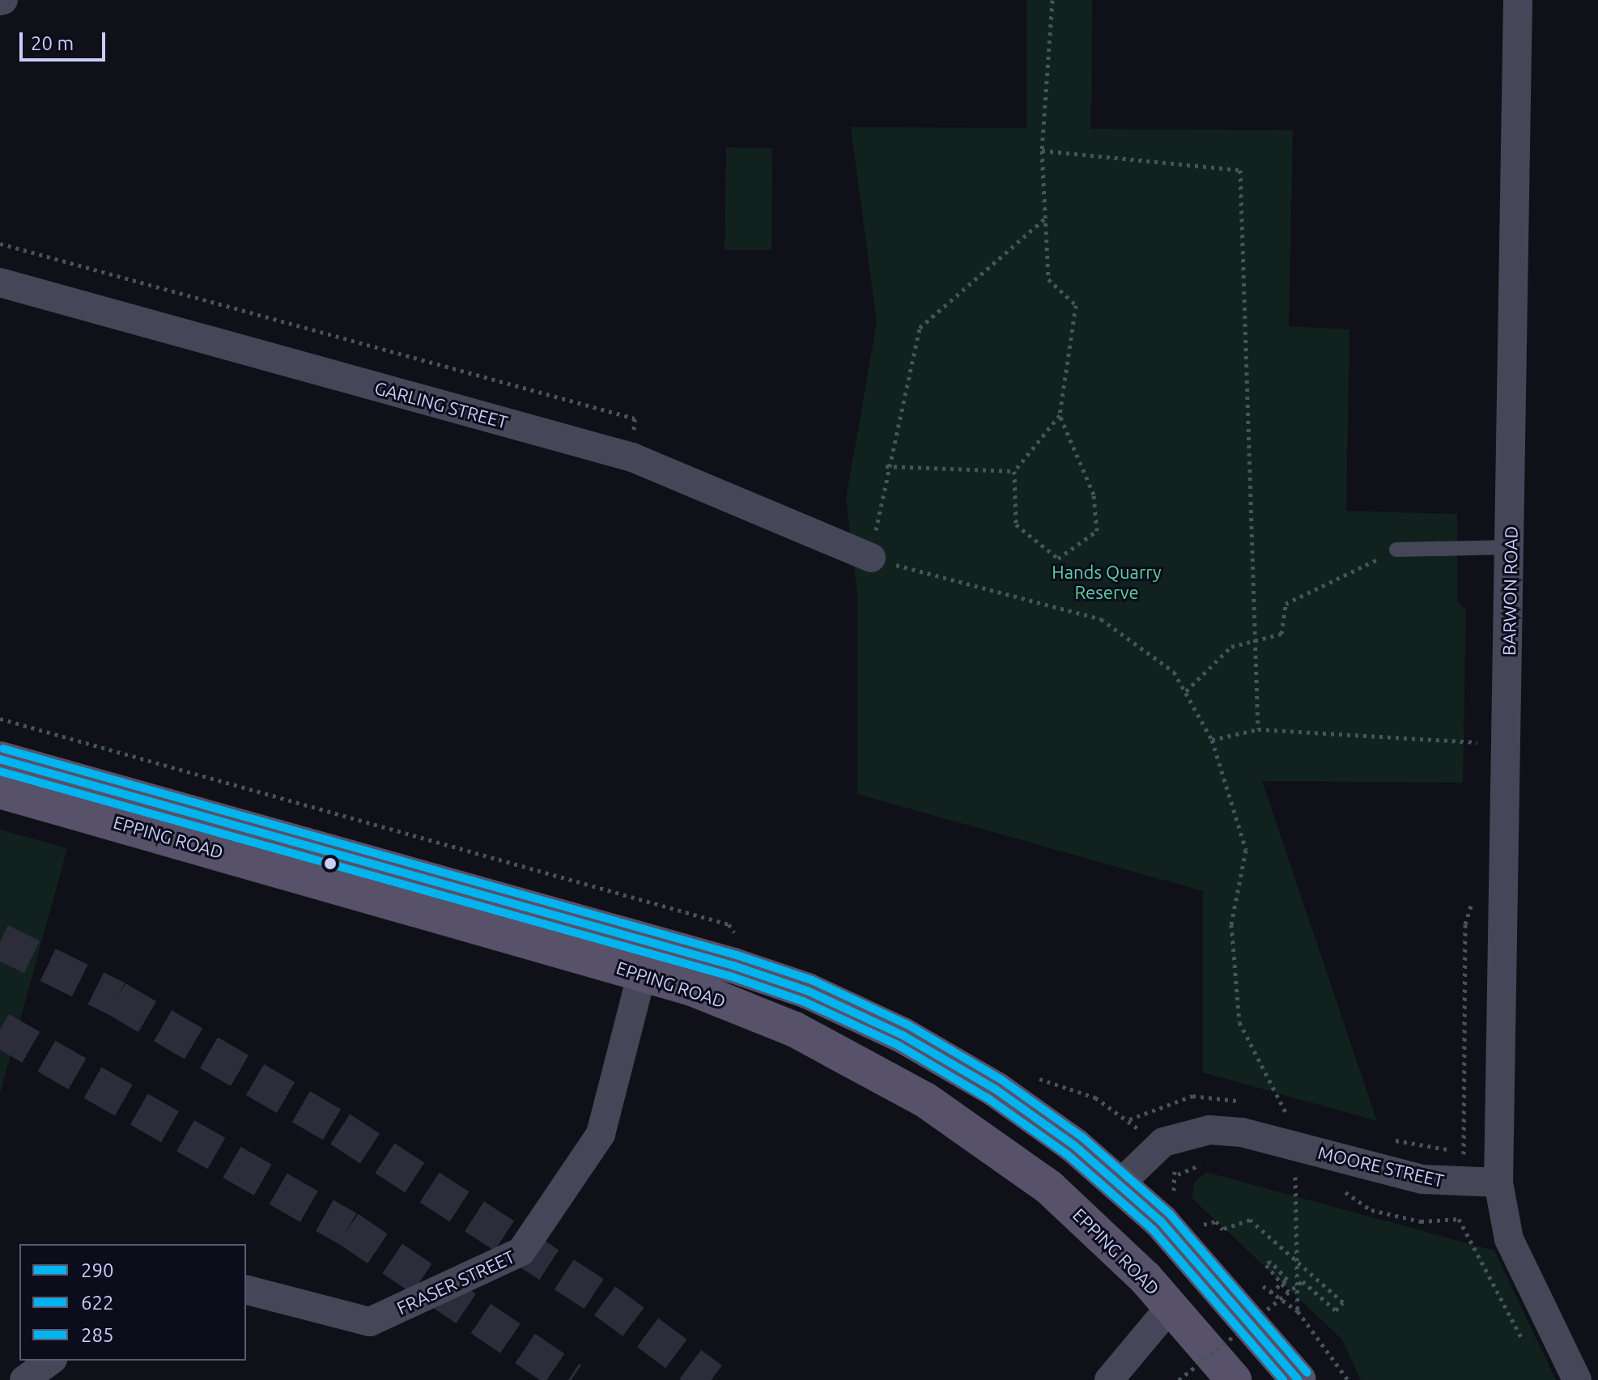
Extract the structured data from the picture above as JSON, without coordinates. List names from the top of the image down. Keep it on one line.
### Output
{"streets":{"main road":["EPPING ROAD","MOORE STREET"],"street":["GARLING STREET","BARWON ROAD","FRASER STREET"]},"crossings":[["BARWON ROAD","MOORE STREET"],["EPPING ROAD","MOORE STREET"],["EPPING ROAD","FRASER STREET"]],"parks":["Hands Quarry Reserve"],"lines":["transit line 285","transit line 290","transit line 622"],"legend":["290","622","285"],"scale_bar":"20 m"}
